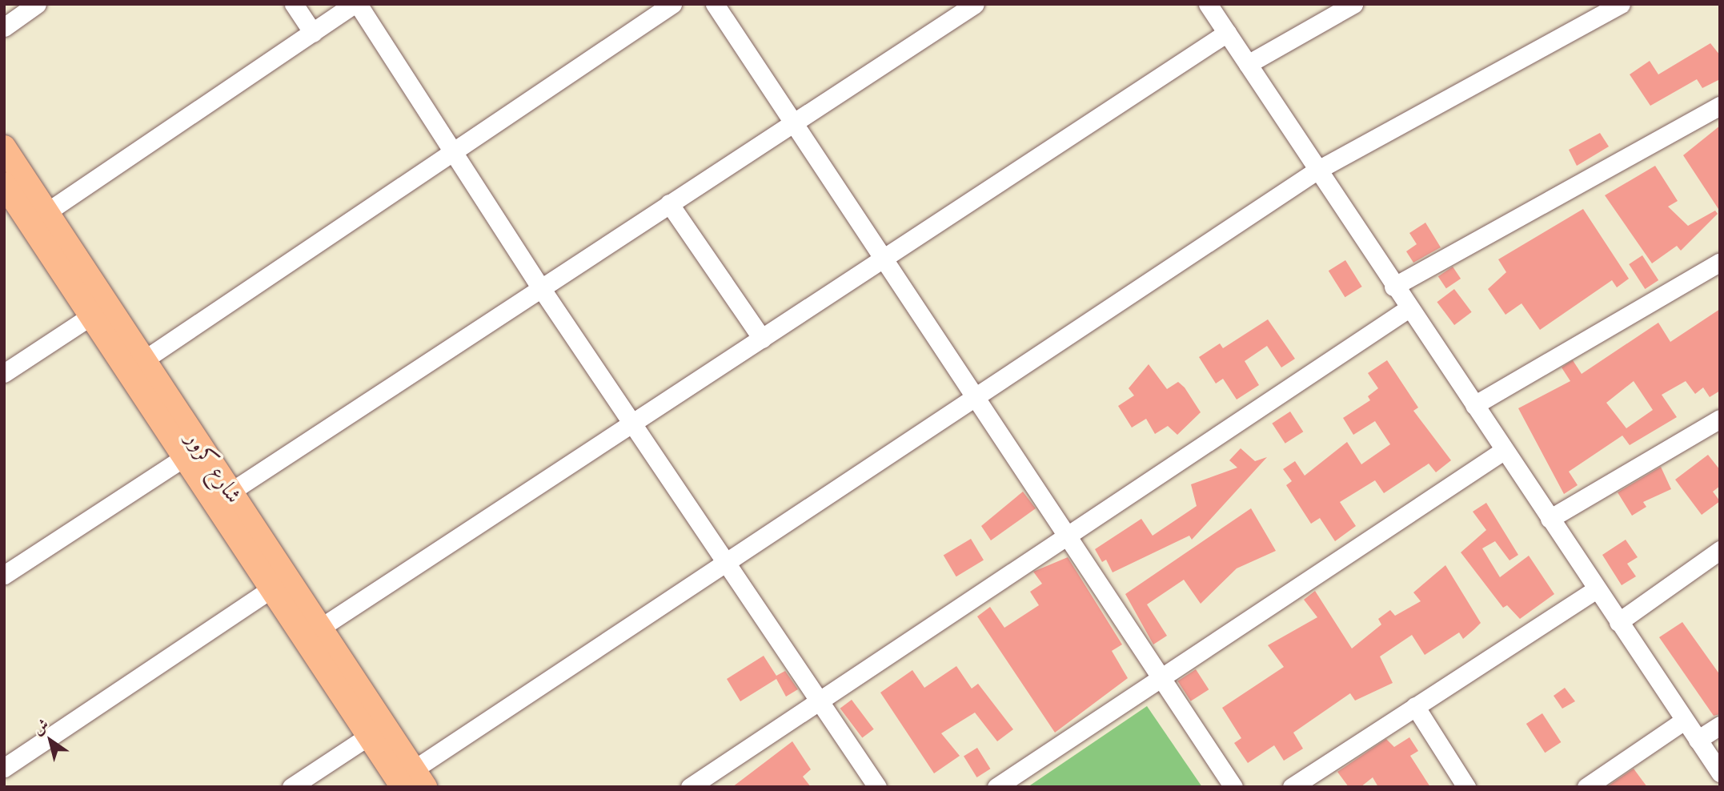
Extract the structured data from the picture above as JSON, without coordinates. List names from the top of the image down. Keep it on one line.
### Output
{"streets":{"main road":["شارع كرور"]},"north":"top left"}
